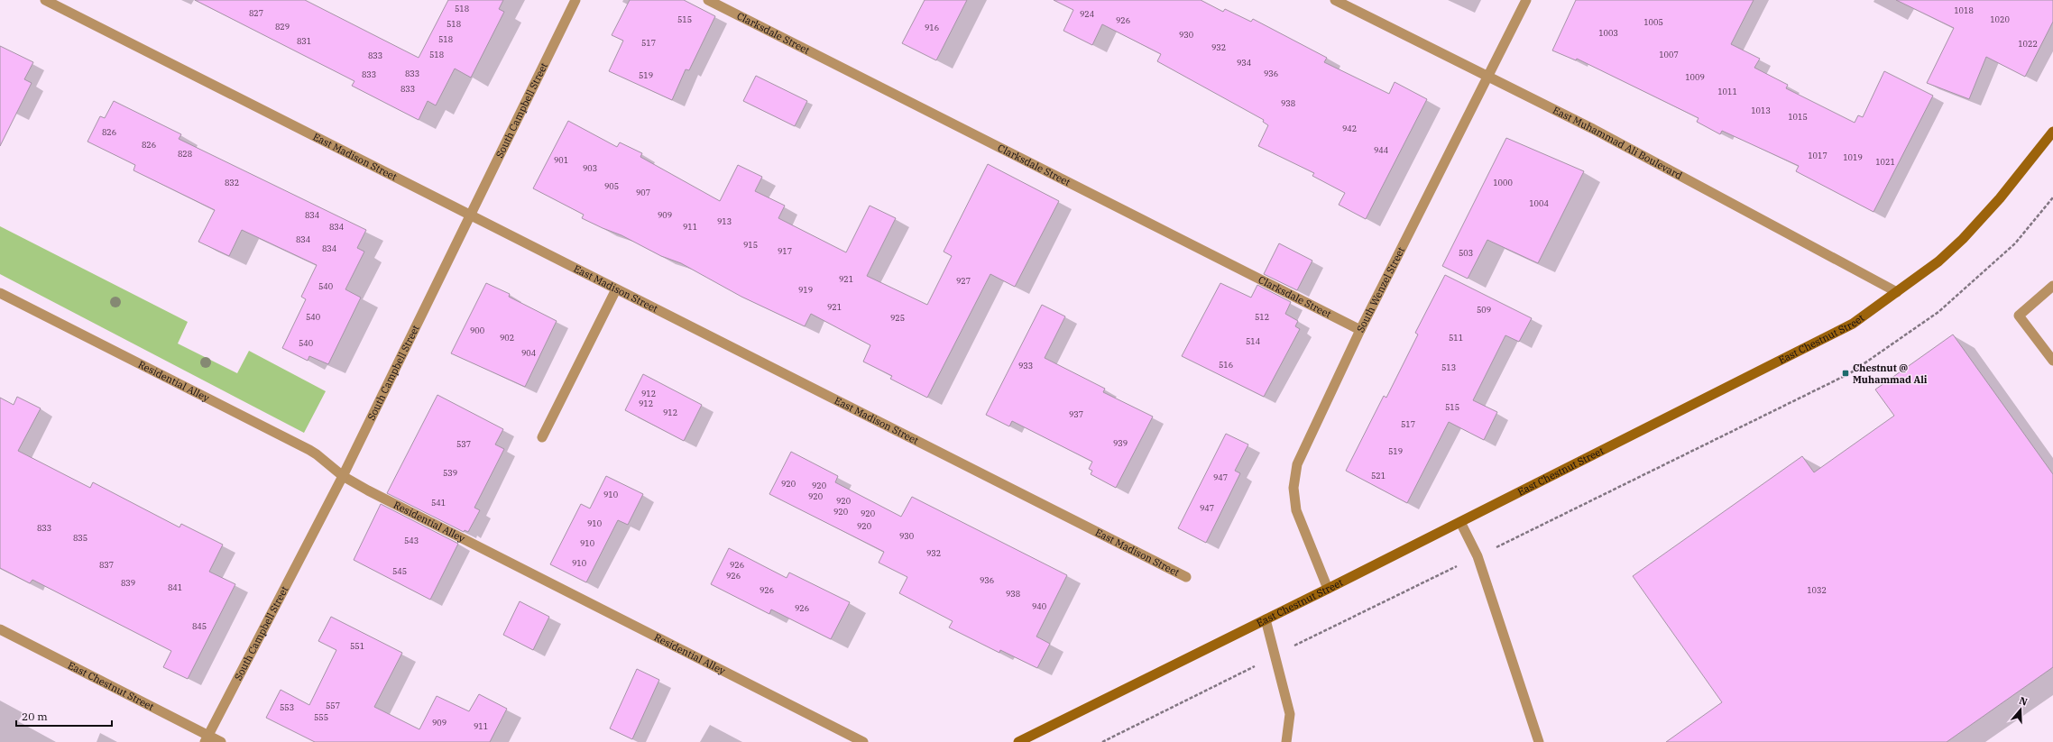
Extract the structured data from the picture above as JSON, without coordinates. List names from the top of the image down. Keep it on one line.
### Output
{"streets":{"main road":["East Chestnut Street"],"street":["Clarksdale Street","South Campbell Street","East Muhammad Ali Boulevard","East Madison Street","South Wenzel Street","Residential Alley"]},"crossings":[["Clarksdale Street","South Wenzel Street"],["South Campbell Street","East Madison Street"],["South Campbell Street","East Chestnut Street"],["South Campbell Street","Residential Alley"],["East Muhammad Ali Boulevard","South Wenzel Street"],["East Muhammad Ali Boulevard","East Chestnut Street"],["South Wenzel Street","East Chestnut Street"]],"places":{"transit":["Chestnut @ Muhammad Ali"]},"house_numbers":["518","1018","827","924","515","1020","926","1005","518","829","916","1003","930","518","831","517","1022","932","518","1007","833","934","833","936","833","519","1009","833","1011","938","1013","1015","942","826","826","944","828","1017","1019","901","1021","903","832","1000","905","907","1004","834","909","913","834","911","834","915","834","917","503","921","927","540","919","921","509","540","512","925","900","902","511","514","540","904","516","933","513","912","912","515","912","937","517","939","537","519","539","521","947","920","920","910","920","920","541","947","920","920","910","920","833","930","835","543","910","932","910","837","926","545","926","936","839","841","926","1032","938","940","926","845","551","557","553","555","909","911"],"scale_bar":"20 m","north":"top"}
